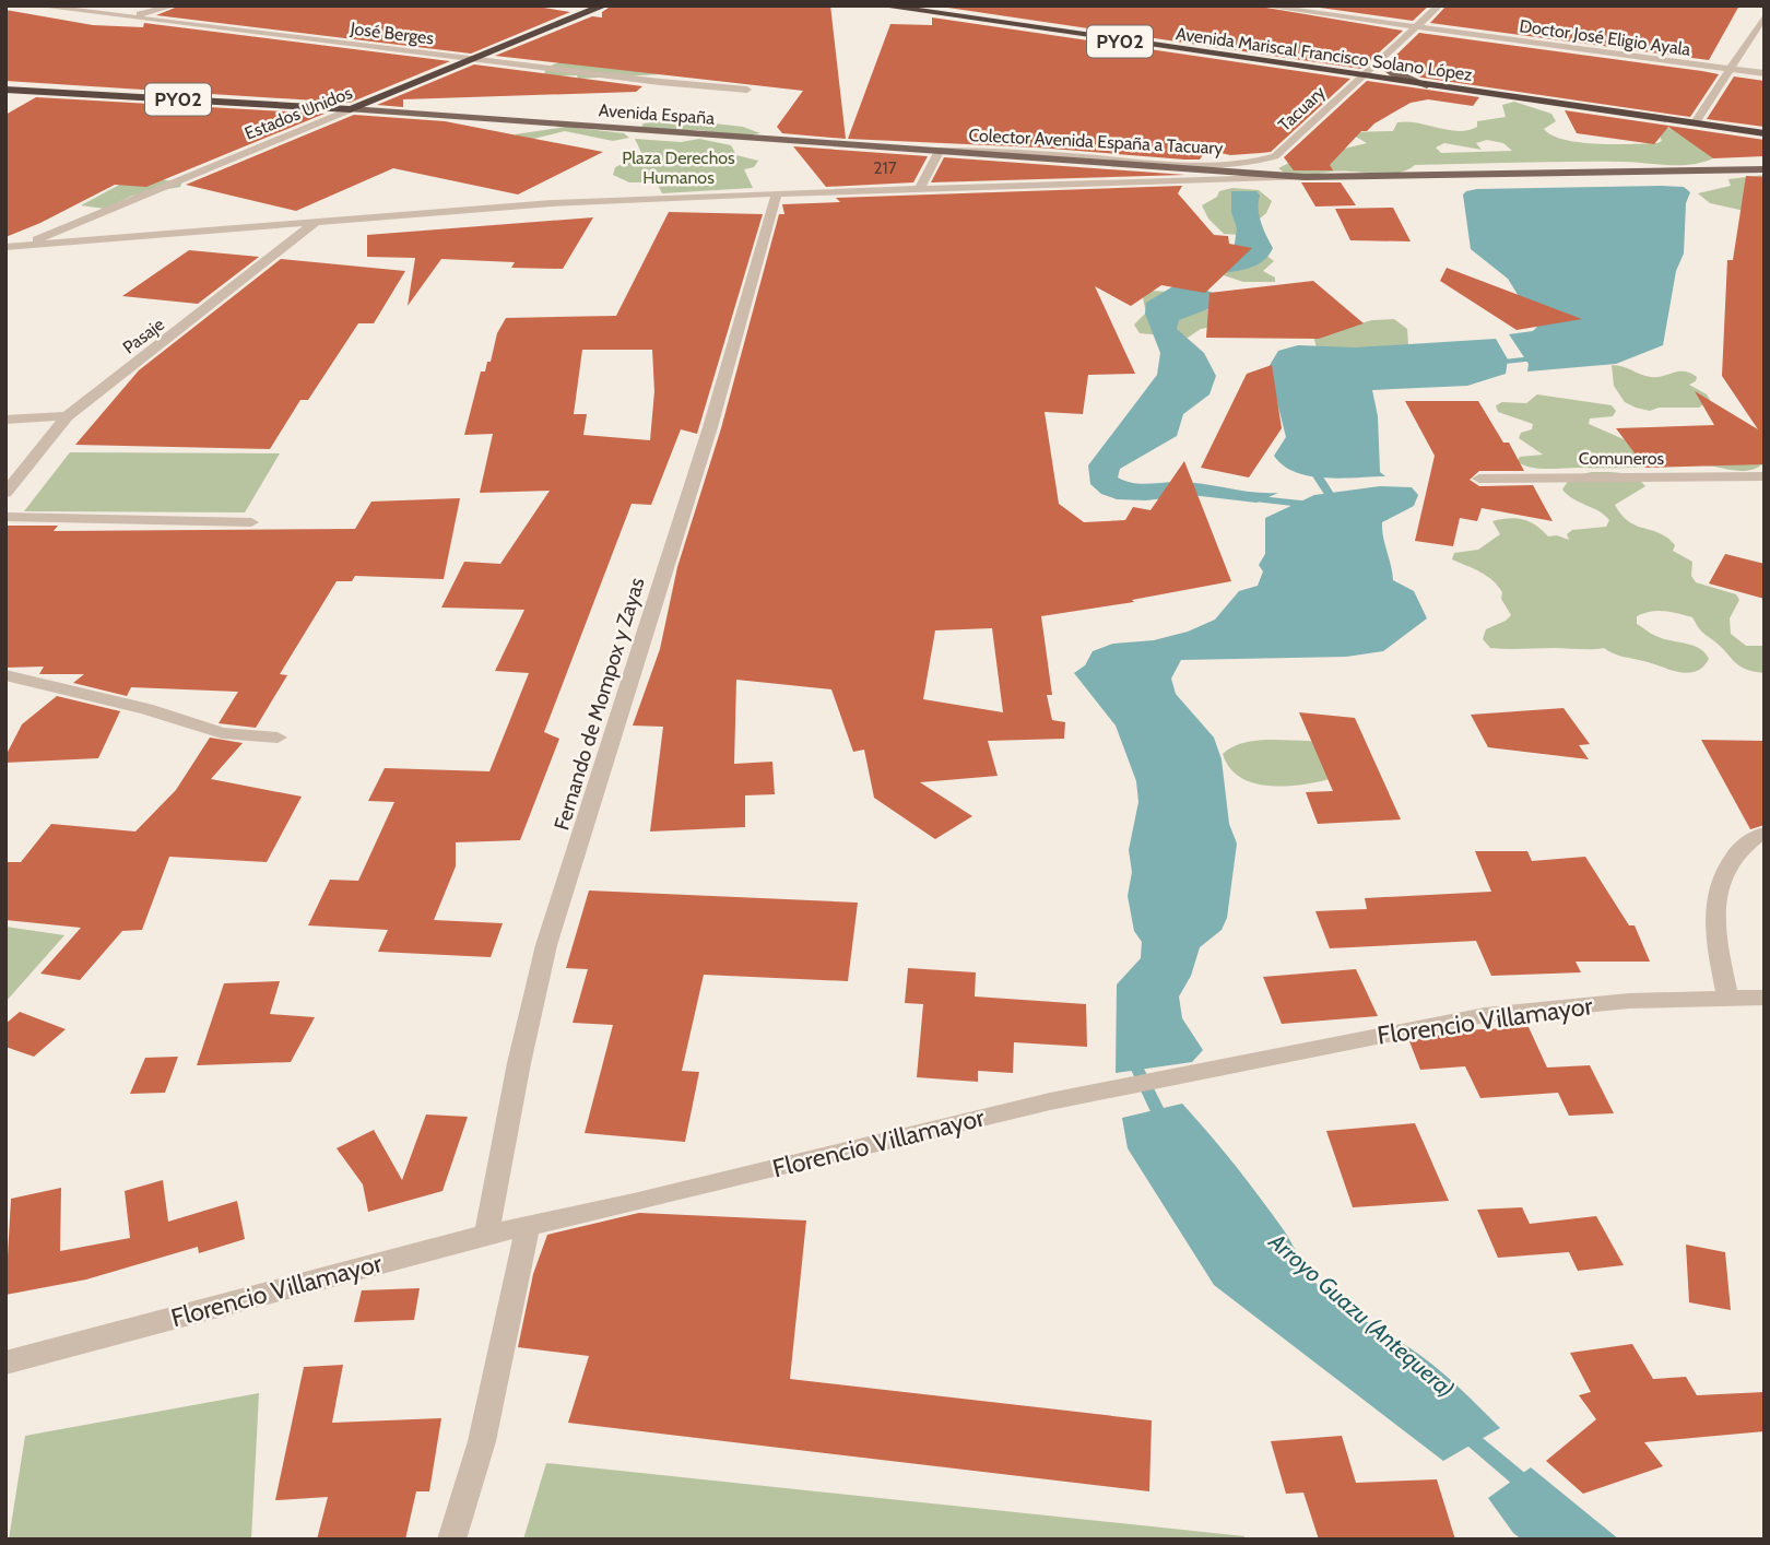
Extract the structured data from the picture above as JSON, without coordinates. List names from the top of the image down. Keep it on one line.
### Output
{"streets":{"highway":["PY02","Avenida Mariscal Francisco Solano López","Estados Unidos","Avenida España"],"street":["José Berges","Doctor José Eligio Ayala","Tacuary","Colector Avenida España a Tacuary","Pasaje","Comuneros","Fernando de Mompox y Zayas","Florencio Villamayor"]},"crossings":[["José Berges","Estados Unidos"],["Doctor José Eligio Ayala","Tacuary"],["PY02","Avenida España"],["Avenida Mariscal Francisco Solano López","Tacuary"],["Tacuary","Colector Avenida España a Tacuary"],["Estados Unidos","Avenida España"],["Avenida España","Colector Avenida España a Tacuary"],["Fernando de Mompox y Zayas","Florencio Villamayor"]],"water":["Arroyo Guazu (Antequera)"],"parks":["Plaza Derechos Humanos"],"house_numbers":["217"]}
